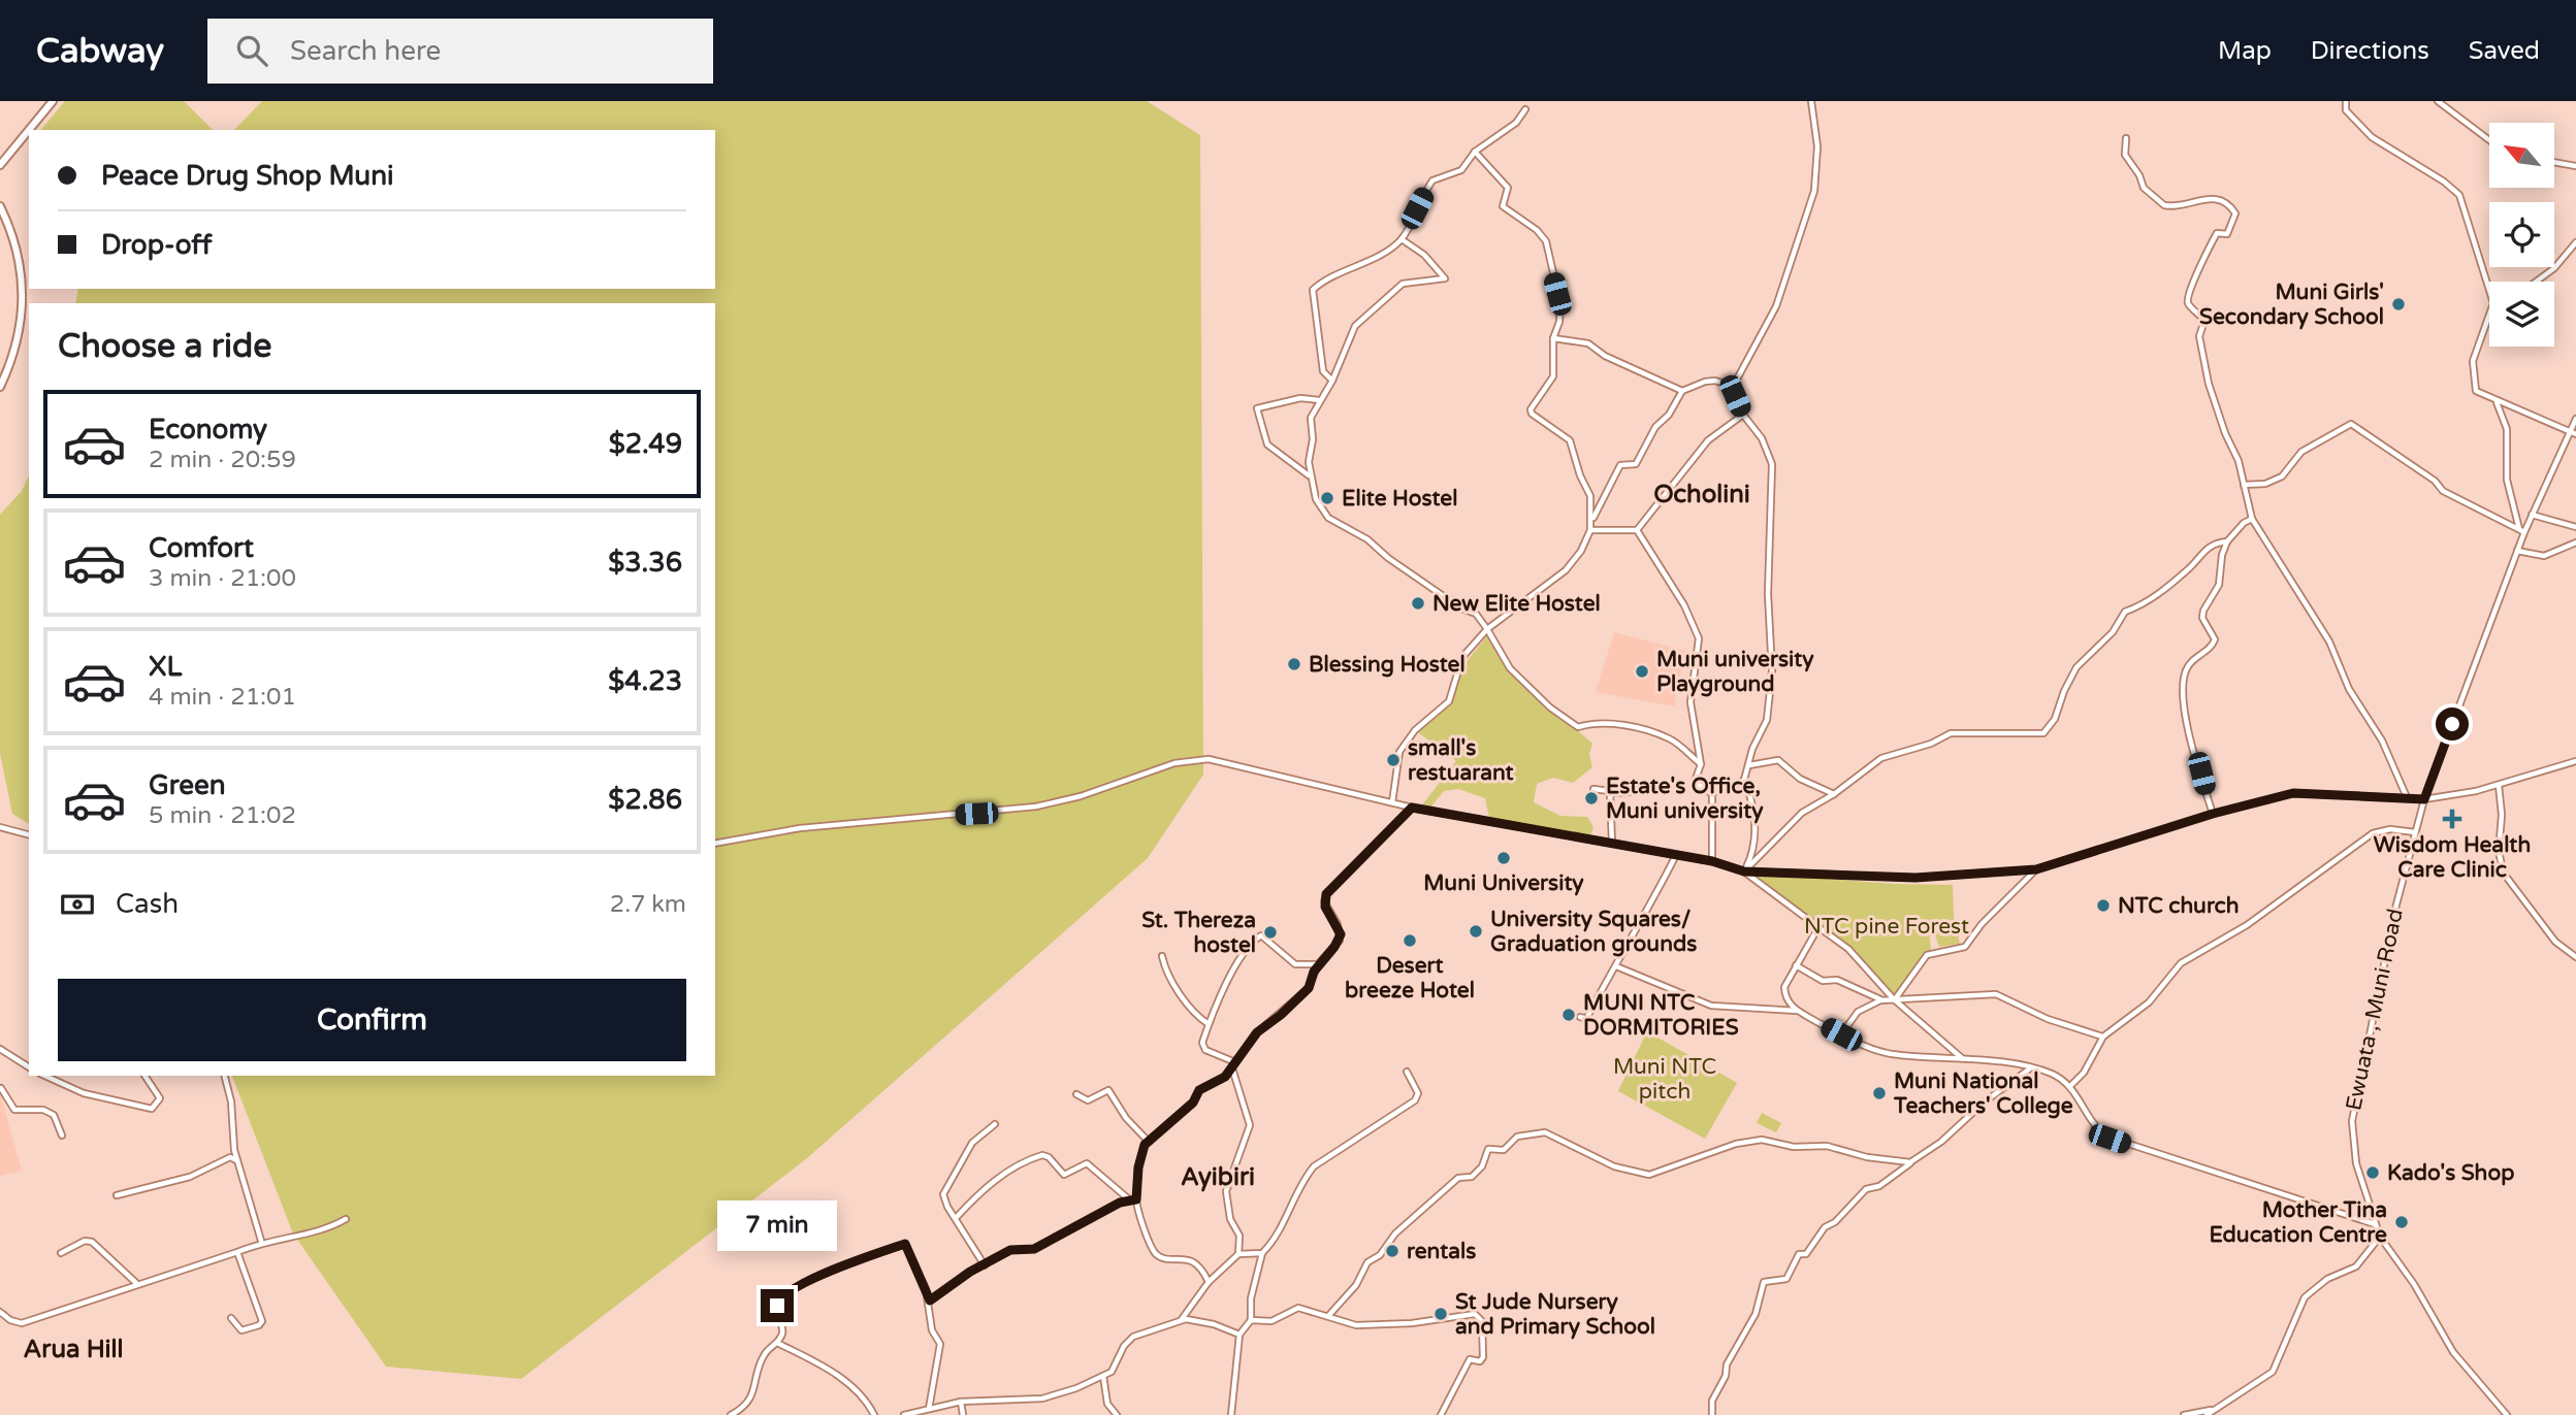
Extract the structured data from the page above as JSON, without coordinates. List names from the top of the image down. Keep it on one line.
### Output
{"streets":{"street":["Ewuata , Muni Road"]},"districts":["Ocholini","Ayibiri","Arua Hill"],"parks":["NTC pine Forest","Muni NTC pitch"],"places":{"other":["Muni Girls' Secondary School","Elite Hostel","New Elite Hostel","Blessing Hostel","Muni university Playground","small's restuarant","Estate's Office, Muni university","Muni University","NTC church","University Squares/ Graduation grounds","St. Thereza hostel","Desert breeze Hotel","MUNI NTC DORMITORIES","Muni National Teachers' College","Kado's Shop","Mother Tina Education Centre","rentals","St Jude Nursery and Primary School"],"health":["Wisdom Health Care Clinic"]},"north":"top left","page":{"header":"Cabway","search":"Search here","nav":["Map","Directions","Saved"],"banner":["Peace Drug Shop Muni","Drop-off"],"heading":"Choose a ride","list":[{"name":"Economy","note":"2 min · 20:59","value":"$2.49"},{"name":"Comfort","note":"3 min · 21:00","value":"$3.36"},{"name":"XL","note":"4 min · 21:01","value":"$4.23"},{"name":"Green","note":"5 min · 21:02","value":"$2.86"}],"pay":["Cash","2.7 km"],"buttons":"Confirm","bubble":"7 min"}}
